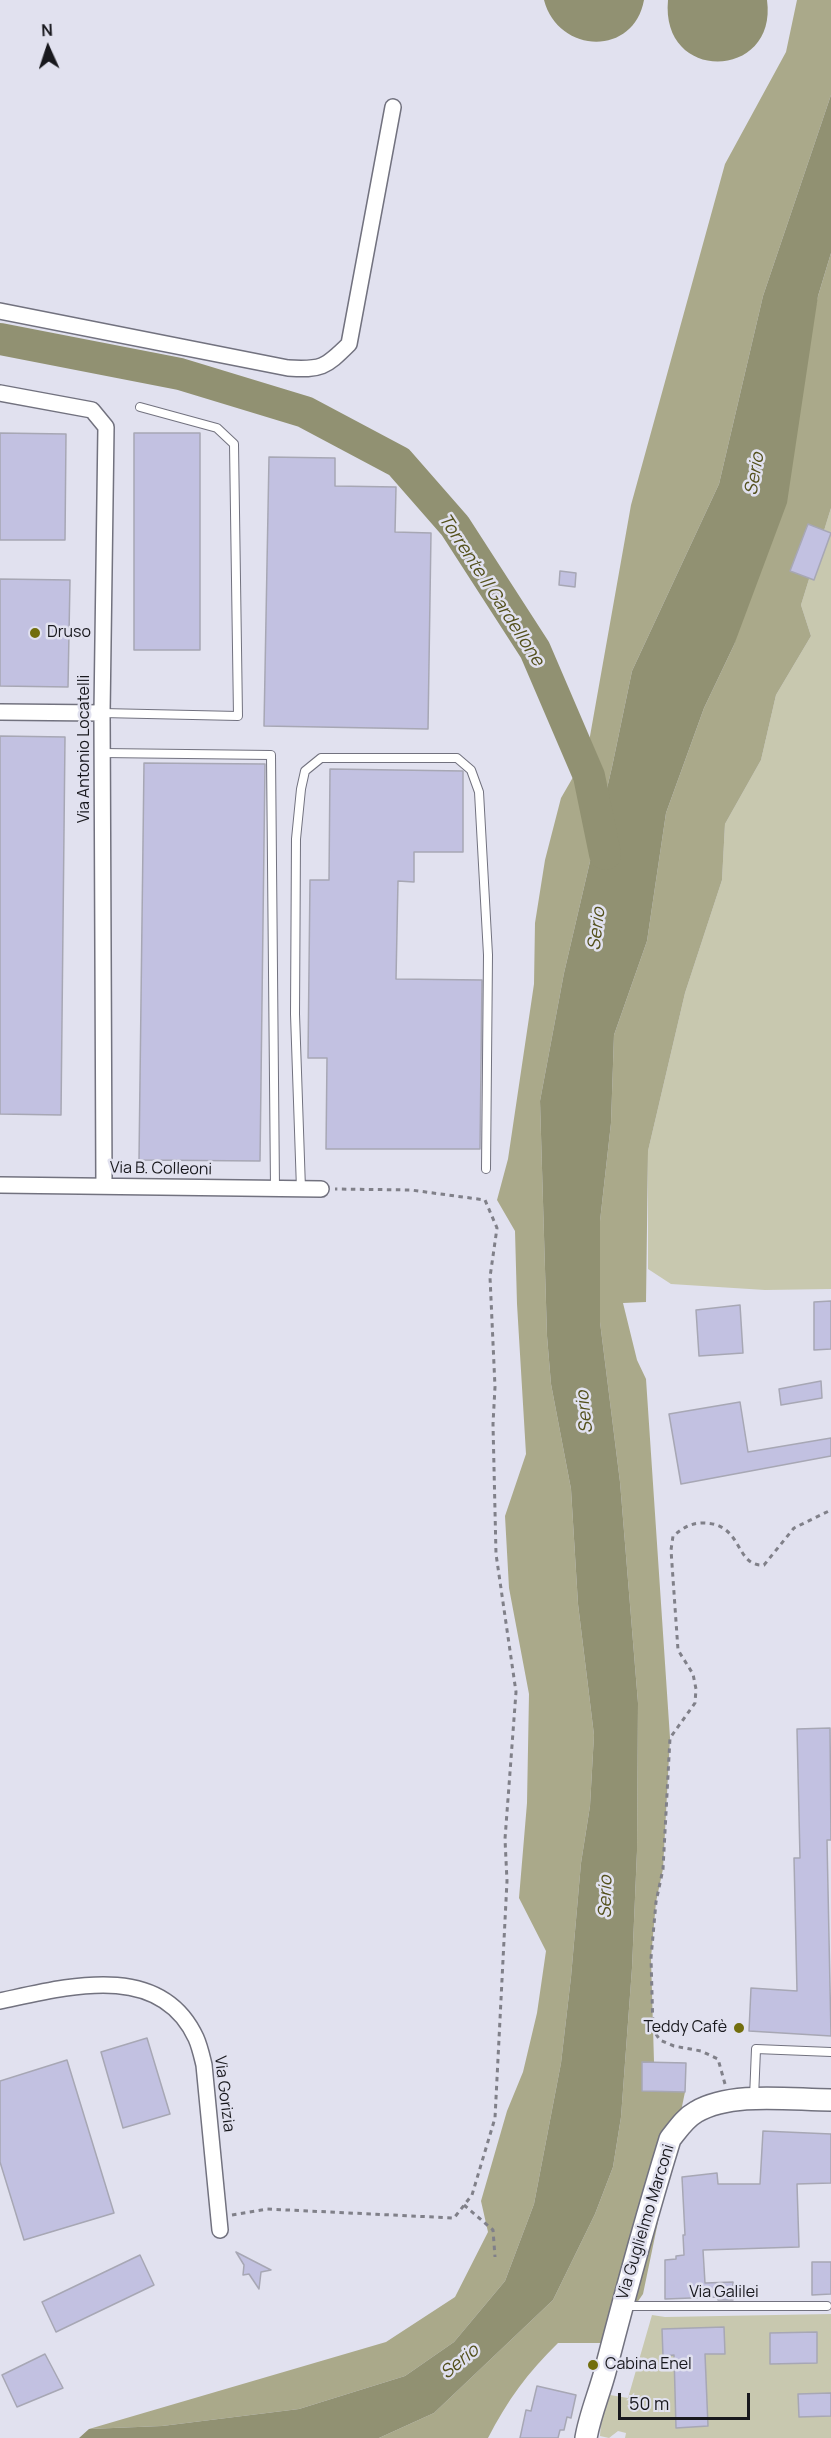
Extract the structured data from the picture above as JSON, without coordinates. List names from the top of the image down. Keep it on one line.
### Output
{"streets":{"street":["Via Antonio Locatelli","Via B. Colleoni","Via Gorizia","Via Guglielmo Marconi"],"lane":["Via Galilei"]},"crossings":[["Via Antonio Locatelli","Via B. Colleoni"],["Via Guglielmo Marconi","Via Galilei"]],"water":["Serio","Torrente Il Gardellone"],"places":["Druso","Teddy Cafè","Cabina Enel"],"scale_bar":"50 m","north":"top"}
